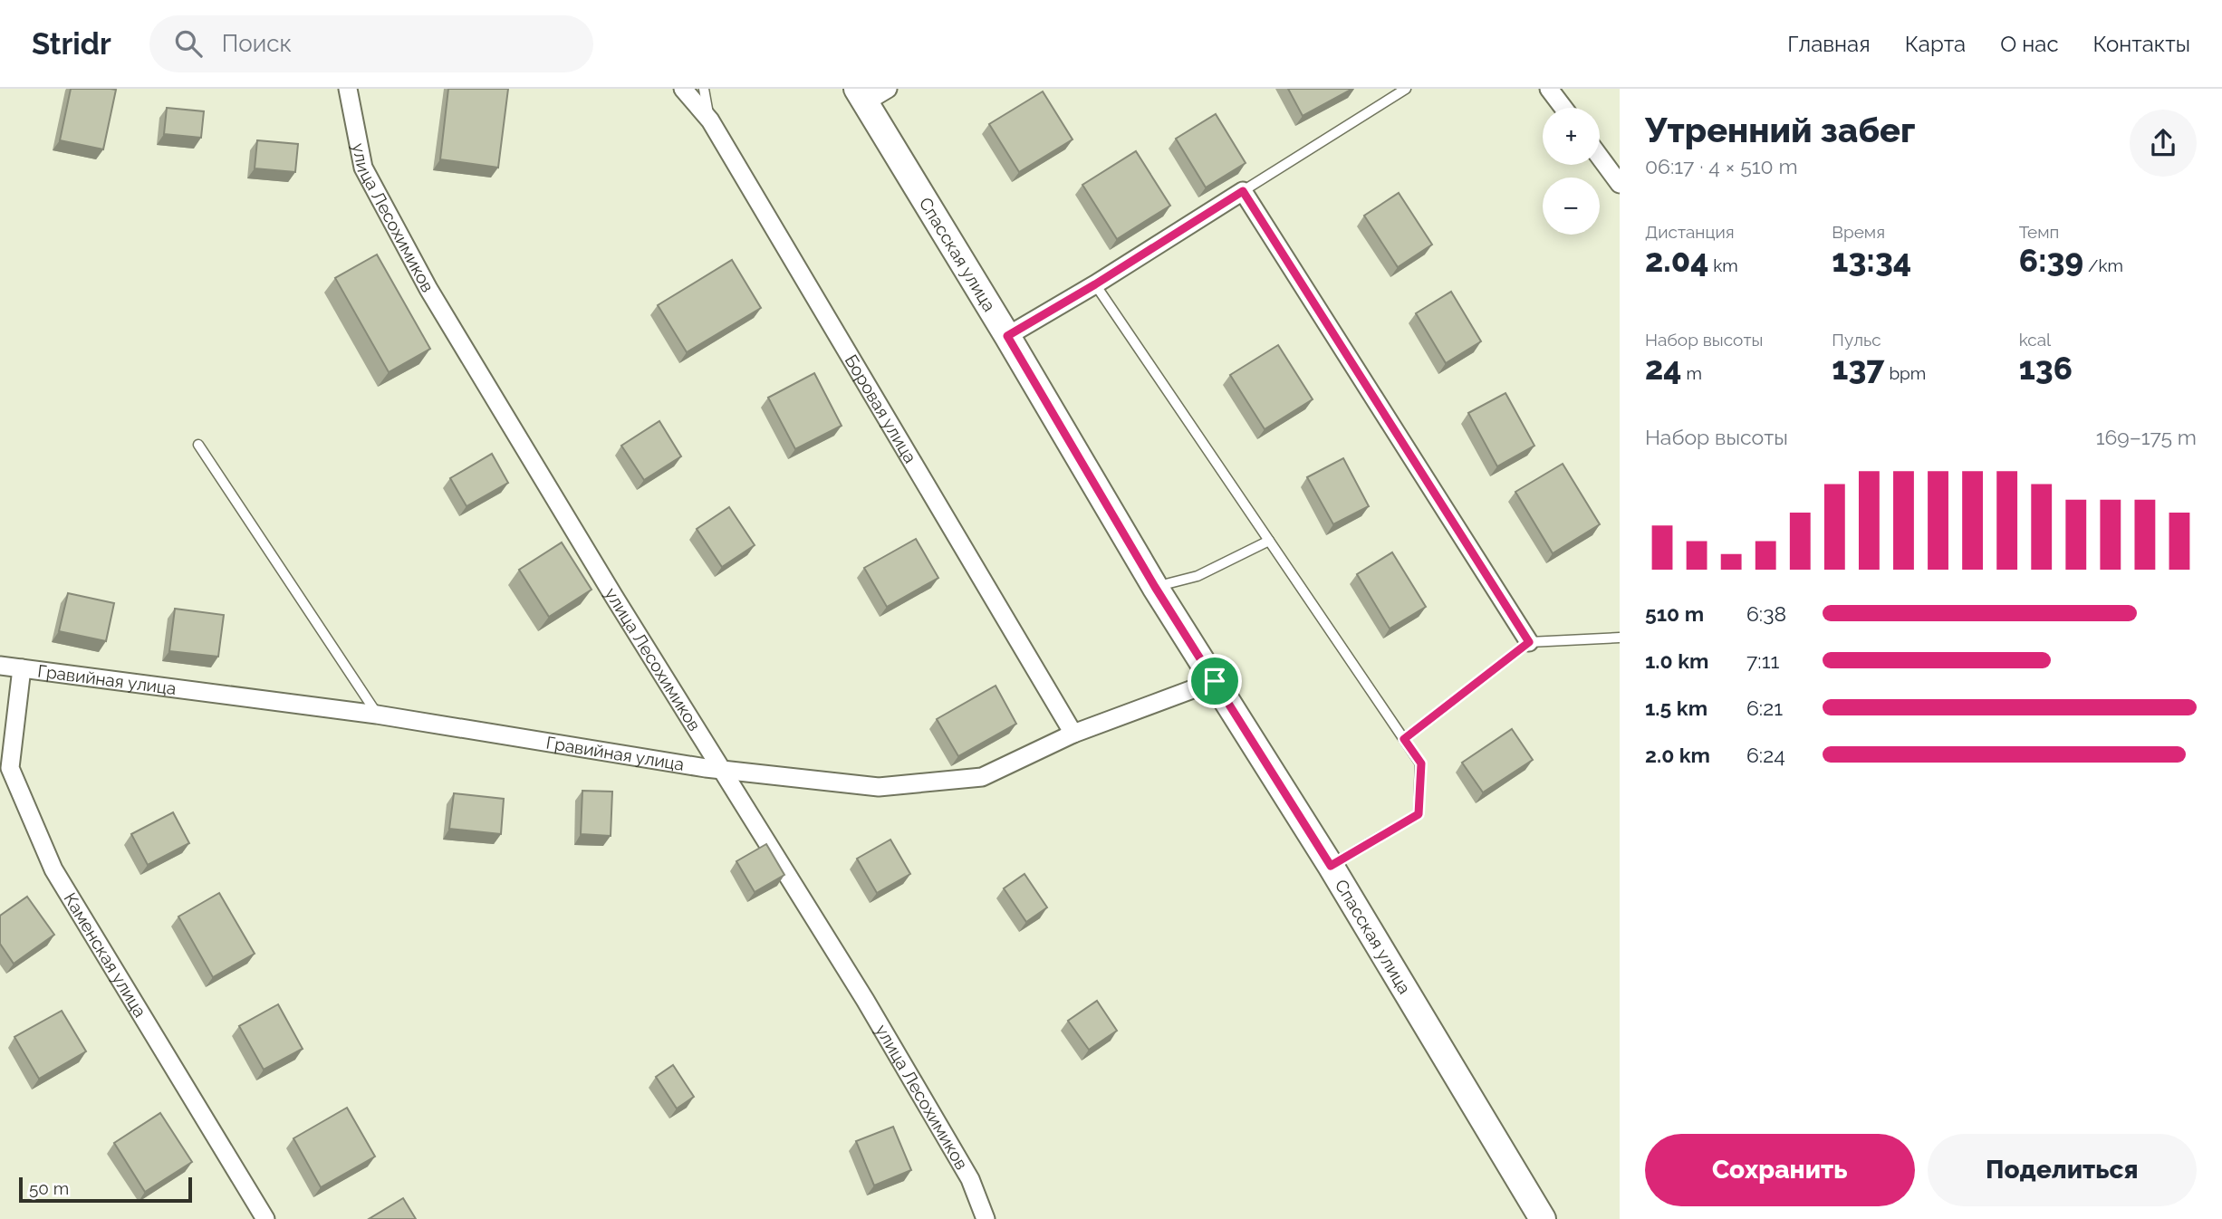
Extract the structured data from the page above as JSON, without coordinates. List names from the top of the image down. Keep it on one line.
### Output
{"streets":{"street":["улица Лесохимиков","Спасская улица","Боровая улица","Гравийная улица","Каменская улица"]},"crossings":[["улица Лесохимиков","Гравийная улица"],["Спасская улица","Гравийная улица"],["Боровая улица","Гравийная улица"],["Гравийная улица","Каменская улица"]],"scale_bar":"50 m","page":{"header":"Stridr","search":"Поиск","nav":["Главная","Карта","О нас","Контакты"],"heading":["Утренний забег","06:17 · 4 × 510 m"],"map_buttons":["+","−"],"stats":[["Дистанция","2.04 km"],["Время","13:34"],["Темп","6:39 /km"],["Набор высоты","24 m"],["Пульс","137 bpm"],["kcal","136"]],"chart":["Набор высоты","169–175 m"],"list":[{"name":"510 m","note":"6:38"},{"name":"1.0 km","note":"7:11"},{"name":"1.5 km","note":"6:21"},{"name":"2.0 km","note":"6:24"}],"buttons":["Сохранить","Поделиться"],"scale":"50 m"}}
